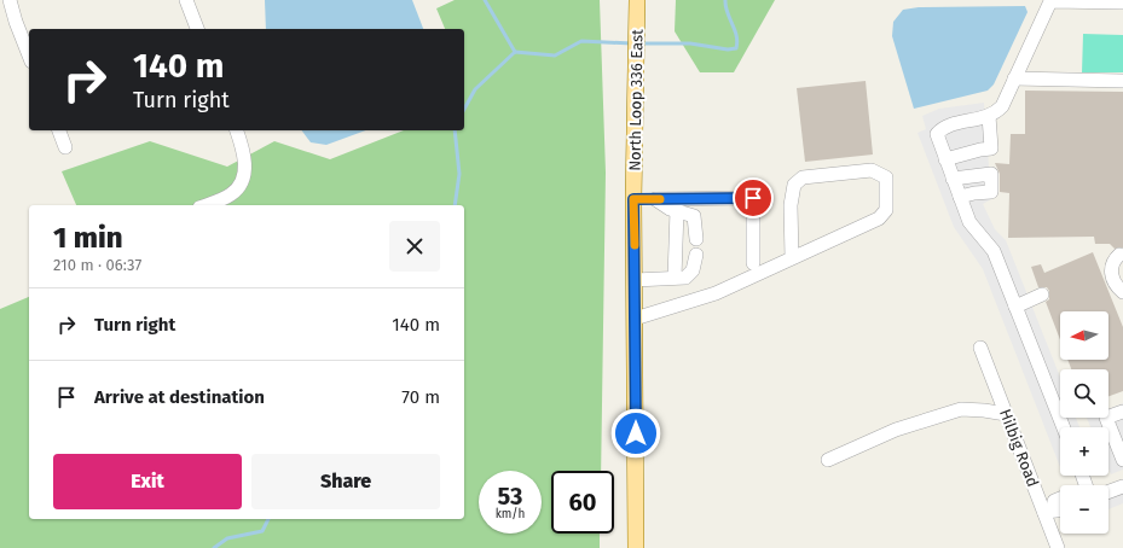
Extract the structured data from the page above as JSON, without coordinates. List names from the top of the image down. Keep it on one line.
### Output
{"streets":{"main road":["North Loop 336 East"],"street":["Hilbig Road"]},"north":"left","page":{"turn":["140 m","Turn right"],"heading":["1 min","210 m · 06:37"],"list":[{"name":"Turn right","value":"140 m"},{"name":"Arrive at destination","value":"70 m"}],"map_buttons":["+","−"],"buttons":["Exit","Share"],"speed":"53 km/h","limit":"60"}}
